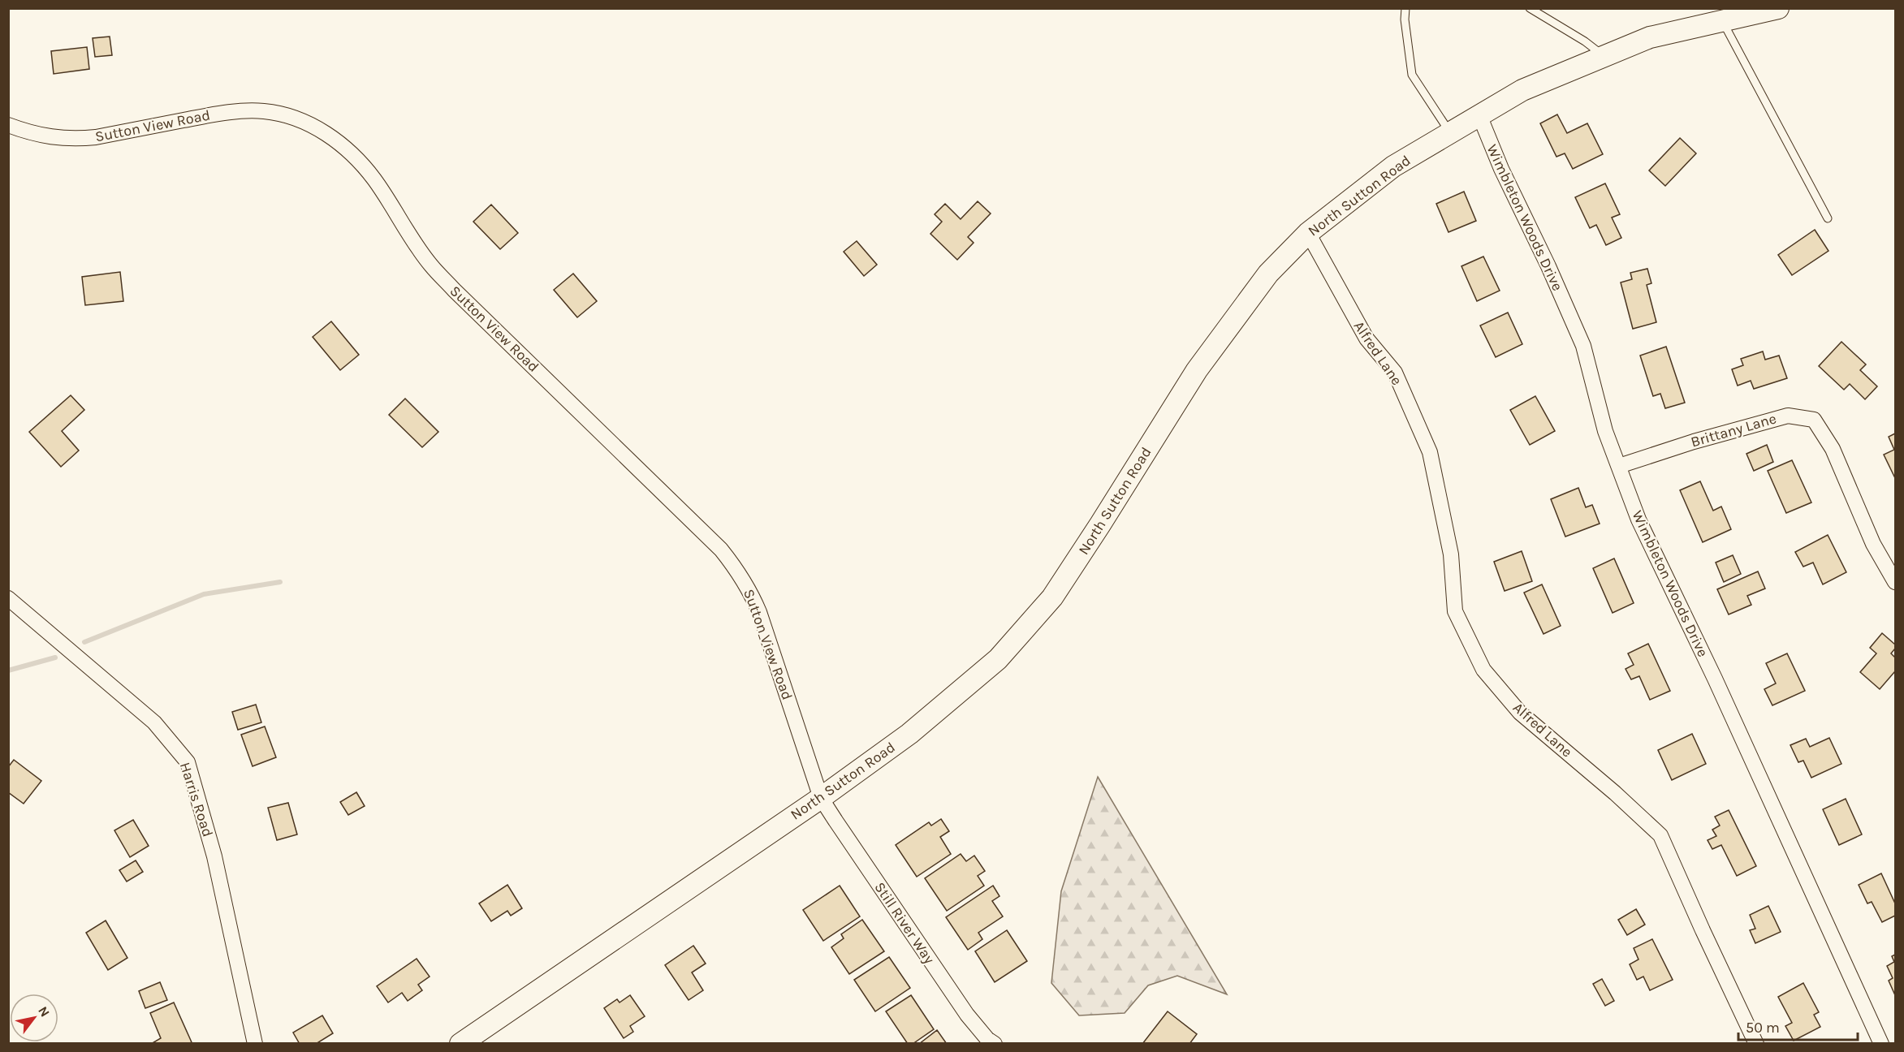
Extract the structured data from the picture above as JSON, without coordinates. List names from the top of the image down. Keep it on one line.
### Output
{"streets":{"main road":["North Sutton Road"],"street":["Sutton View Road","Wimbleton Woods Drive","Alfred Lane","Brittany Lane","Harris Road","Still River Way"]},"crossings":[["Sutton View Road","North Sutton Road"],["Sutton View Road","Still River Way"],["North Sutton Road","Wimbleton Woods Drive"],["North Sutton Road","Alfred Lane"],["North Sutton Road","Still River Way"],["Wimbleton Woods Drive","Brittany Lane"]],"scale_bar":"50 m","north":"top right"}
